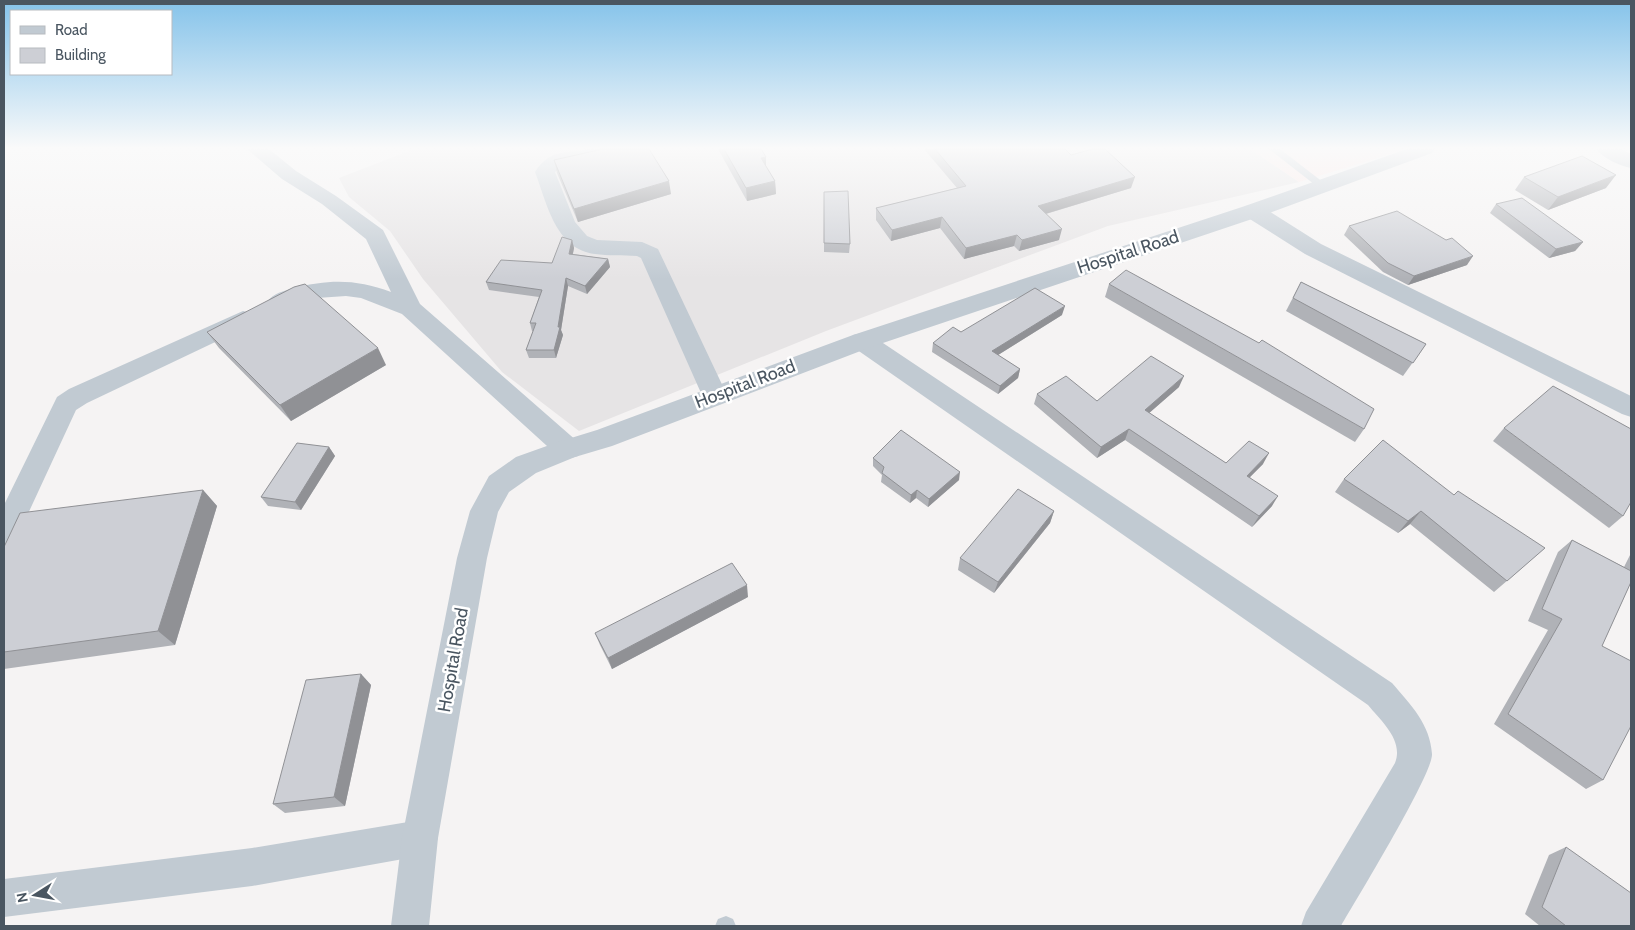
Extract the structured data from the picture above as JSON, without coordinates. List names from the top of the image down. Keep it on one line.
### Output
{"streets":{"street":["Hospital Road"]},"legend":["Road","Building"],"north":"left"}
